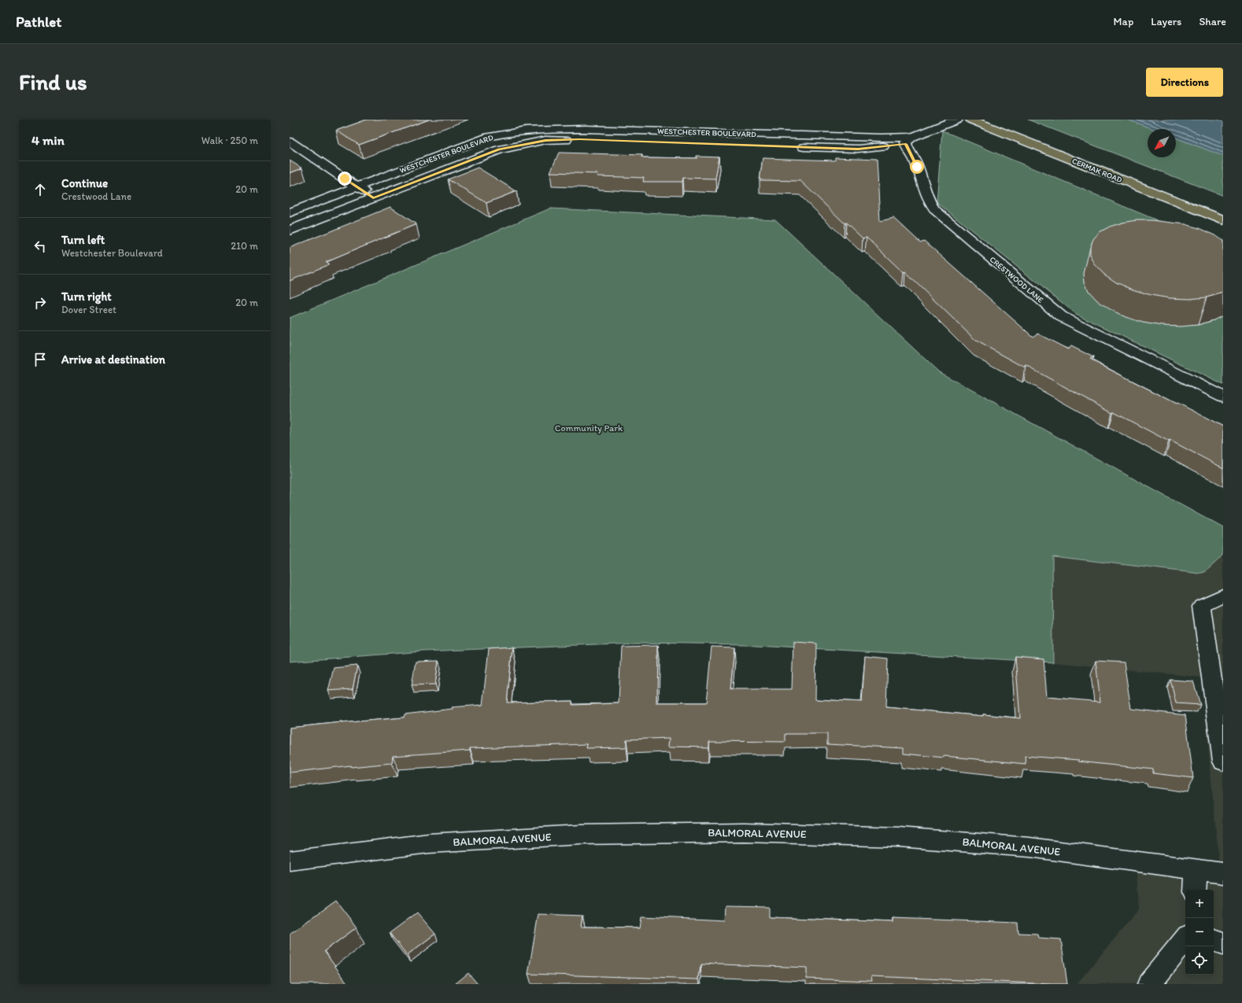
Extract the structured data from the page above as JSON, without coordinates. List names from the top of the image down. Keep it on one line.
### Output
{"streets":{"main road":["CERMAK ROAD"],"street":["WESTCHESTER BOULEVARD","CRESTWOOD LANE","BALMORAL AVENUE"]},"crossings":[["WESTCHESTER BOULEVARD","CRESTWOOD LANE"]],"parks":["Community Park"],"north":"bottom left","page":{"header":"Pathlet","nav":["Map","Layers","Share"],"buttons":"Directions","title":"Find us","heading":["4 min","Walk · 250 m"],"list":[["Continue","Crestwood Lane","20 m"],["Turn left","Westchester Boulevard","210 m"],["Turn right","Dover Street","20 m"],"Arrive at destination"],"map_buttons":["+","−"]}}
